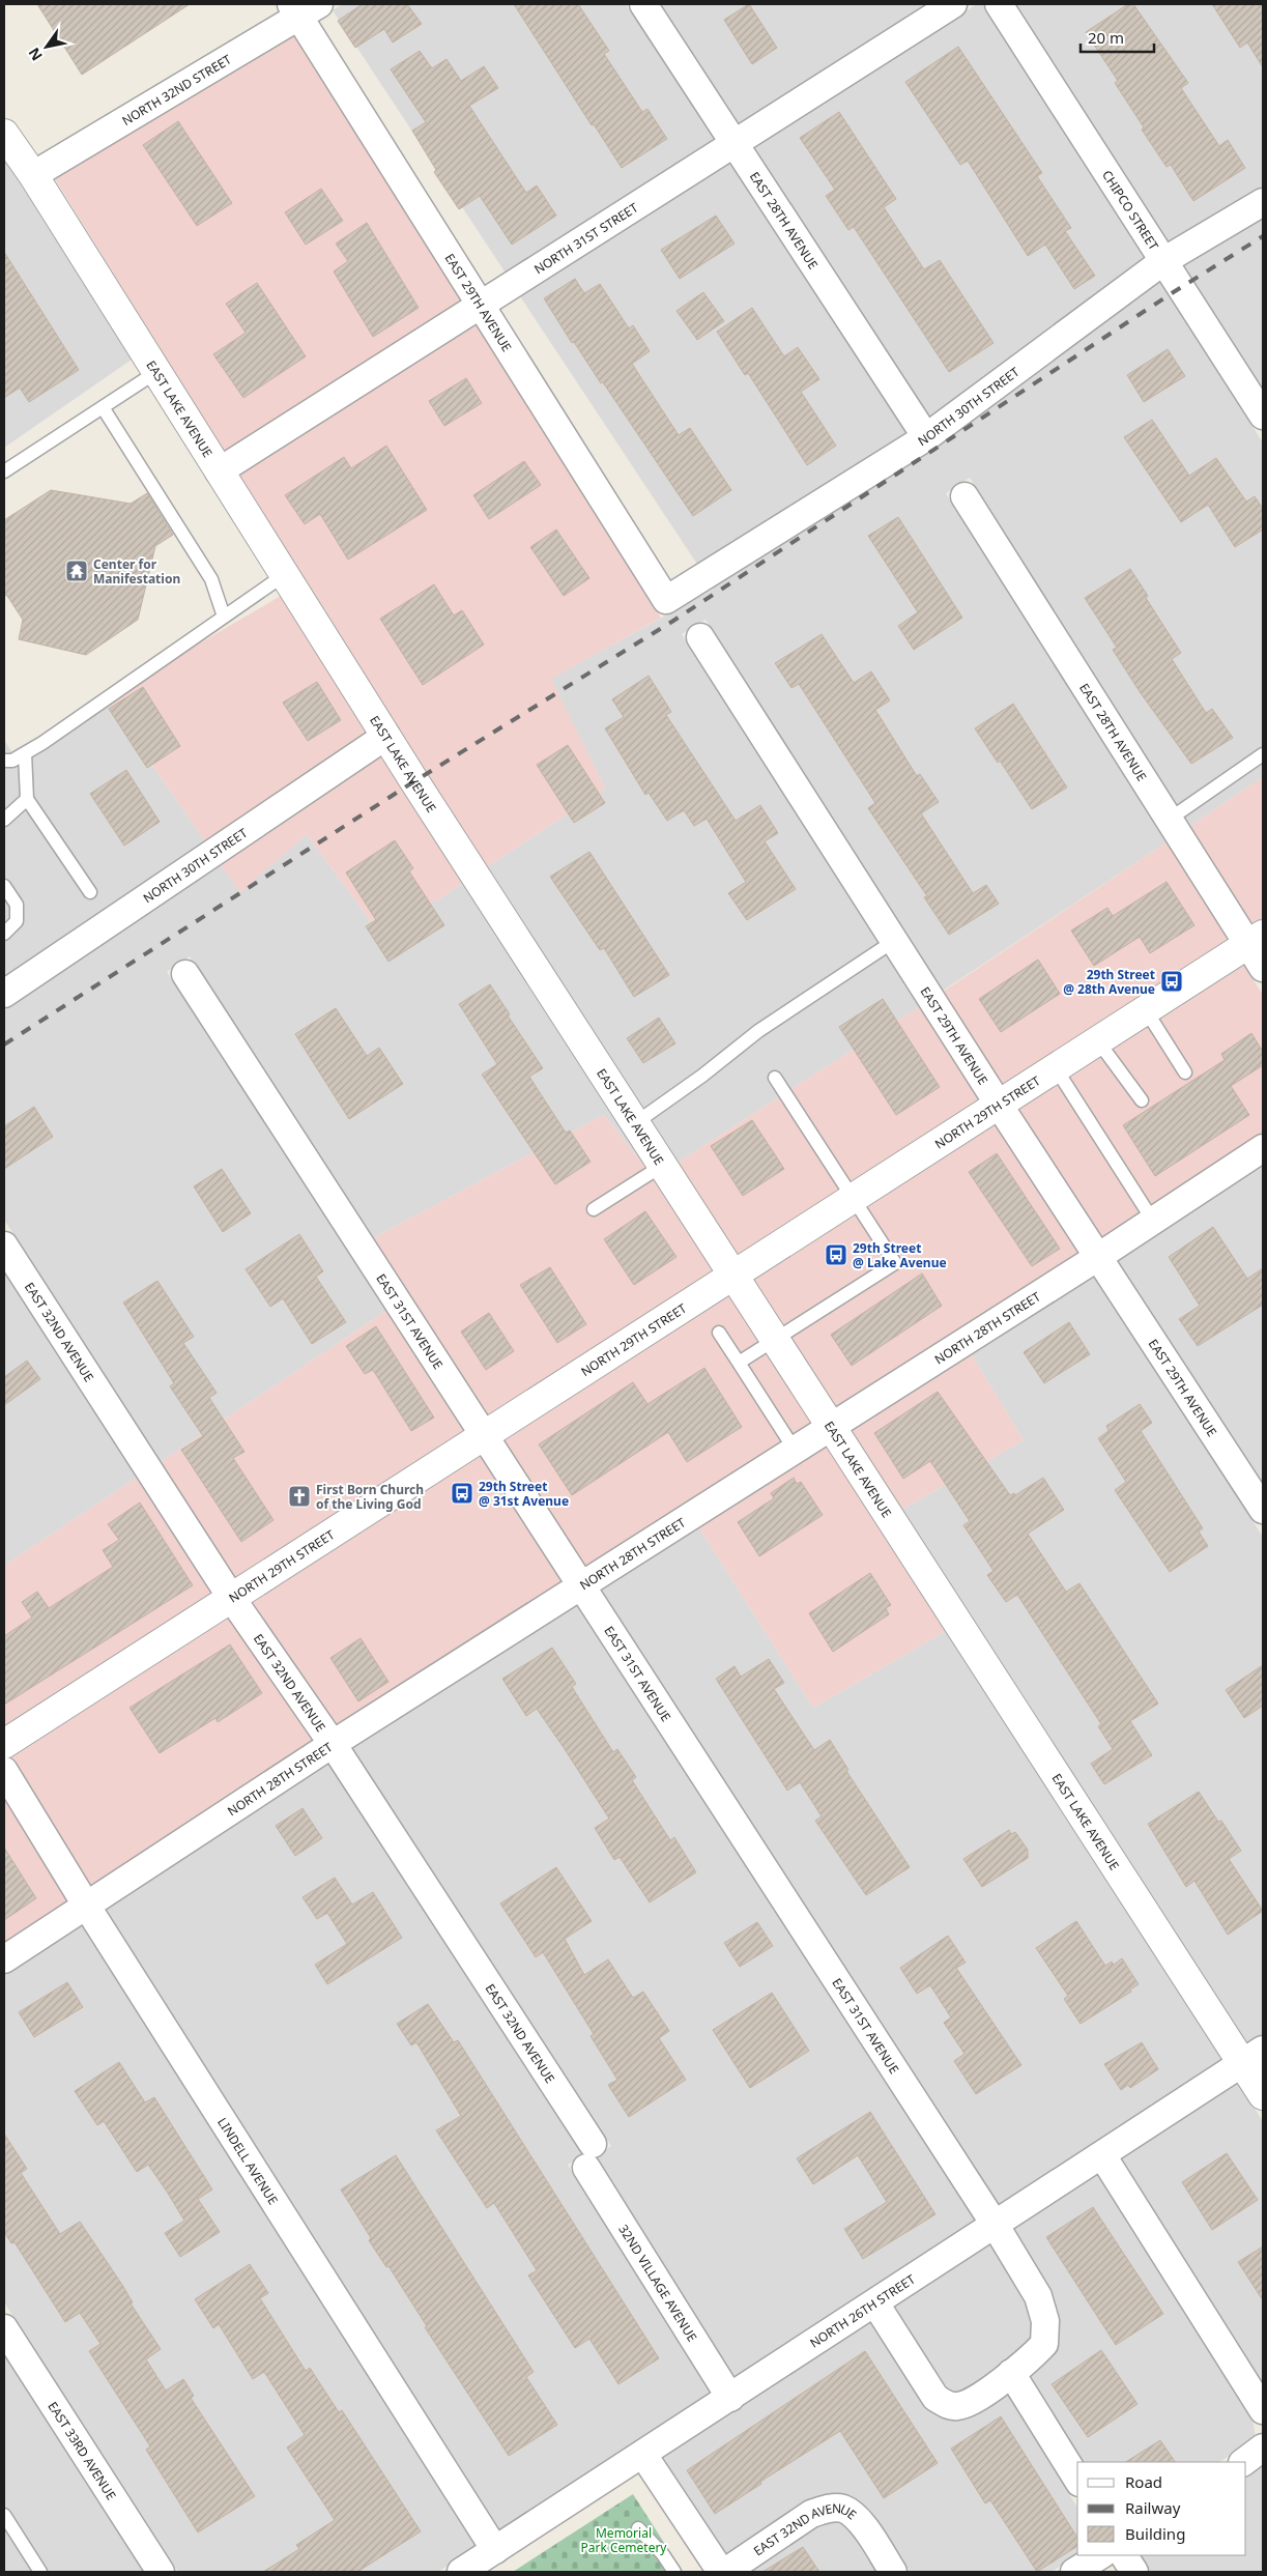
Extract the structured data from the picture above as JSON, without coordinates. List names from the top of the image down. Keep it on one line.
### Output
{"streets":{"street":["NORTH 32ND STREET","CHIPCO STREET","EAST 28TH AVENUE","NORTH 31ST STREET","EAST 29TH AVENUE","NORTH 30TH STREET","EAST LAKE AVENUE","NORTH 29TH STREET","EAST 31ST AVENUE","NORTH 28TH STREET","EAST 32ND AVENUE","LINDELL AVENUE","32ND VILLAGE AVENUE","NORTH 26TH STREET","EAST 33RD AVENUE"]},"crossings":[["NORTH 32ND STREET","EAST 29TH AVENUE"],["NORTH 32ND STREET","EAST LAKE AVENUE"],["CHIPCO STREET","NORTH 30TH STREET"],["EAST 28TH AVENUE","NORTH 31ST STREET"],["EAST 28TH AVENUE","NORTH 30TH STREET"],["EAST 28TH AVENUE","NORTH 29TH STREET"],["NORTH 31ST STREET","EAST 29TH AVENUE"],["NORTH 31ST STREET","EAST LAKE AVENUE"],["EAST 29TH AVENUE","NORTH 30TH STREET"],["EAST 29TH AVENUE","NORTH 29TH STREET"],["EAST 29TH AVENUE","NORTH 28TH STREET"],["NORTH 30TH STREET","EAST LAKE AVENUE"],["EAST LAKE AVENUE","NORTH 29TH STREET"],["EAST LAKE AVENUE","NORTH 28TH STREET"],["EAST LAKE AVENUE","NORTH 26TH STREET"],["NORTH 29TH STREET","EAST 31ST AVENUE"],["NORTH 29TH STREET","EAST 32ND AVENUE"],["EAST 31ST AVENUE","NORTH 28TH STREET"],["EAST 31ST AVENUE","NORTH 26TH STREET"],["NORTH 28TH STREET","EAST 32ND AVENUE"],["NORTH 28TH STREET","LINDELL AVENUE"],["EAST 32ND AVENUE","32ND VILLAGE AVENUE"],["LINDELL AVENUE","NORTH 26TH STREET"],["32ND VILLAGE AVENUE","NORTH 26TH STREET"]],"parks":["Memorial Park Cemetery"],"places":{"temple":["Center for Manifestation"],"bus stop":["29th Street @ 28th Avenue","29th Street @ Lake Avenue","29th Street @ 31st Avenue"],"church":["First Born Church of the Living God"]},"legend":["Road","Railway","Building"],"scale_bar":"20 m","north":"bottom left"}
